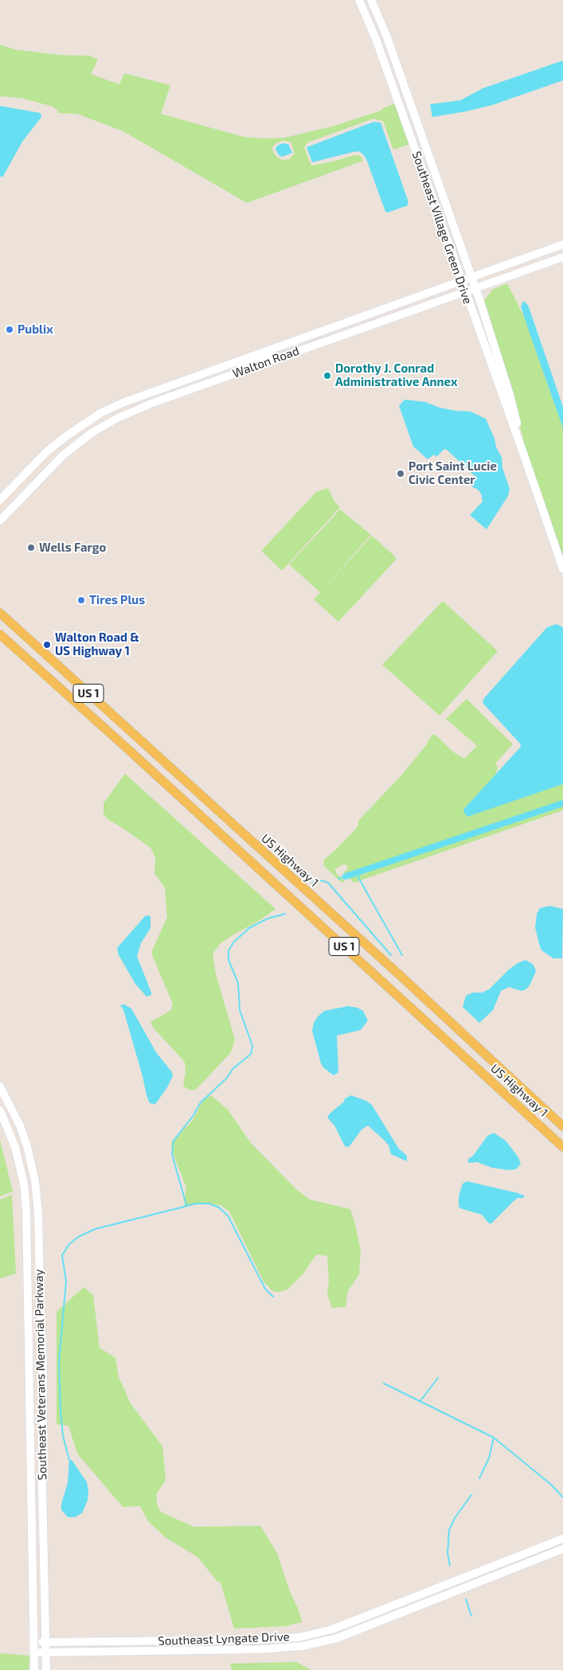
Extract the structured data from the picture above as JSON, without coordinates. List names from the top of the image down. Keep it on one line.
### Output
{"streets":{"main road":["Southeast Village Green Drive","Walton Road","US 1","US Highway 1","Southeast Veterans Memorial Parkway","Southeast Lyngate Drive"]},"crossings":[["Southeast Village Green Drive","Walton Road"],["Southeast Veterans Memorial Parkway","Southeast Lyngate Drive"]],"places":["Publix","Dorothy J. Conrad Administrative Annex","Port Saint Lucie Civic Center","Wells Fargo","Tires Plus","Walton Road & US Highway 1"]}
